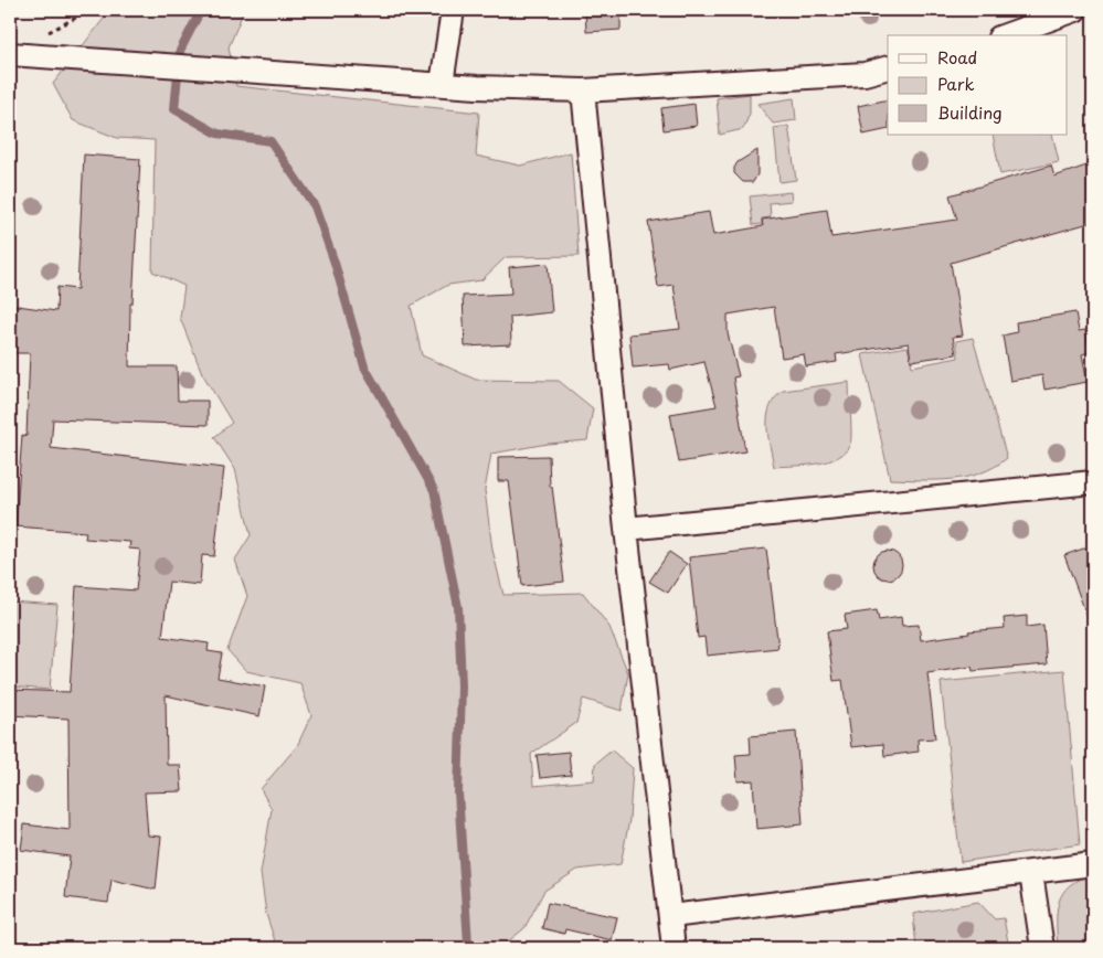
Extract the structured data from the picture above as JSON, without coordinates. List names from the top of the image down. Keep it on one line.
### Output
{"legend":["Road","Park","Building"]}
